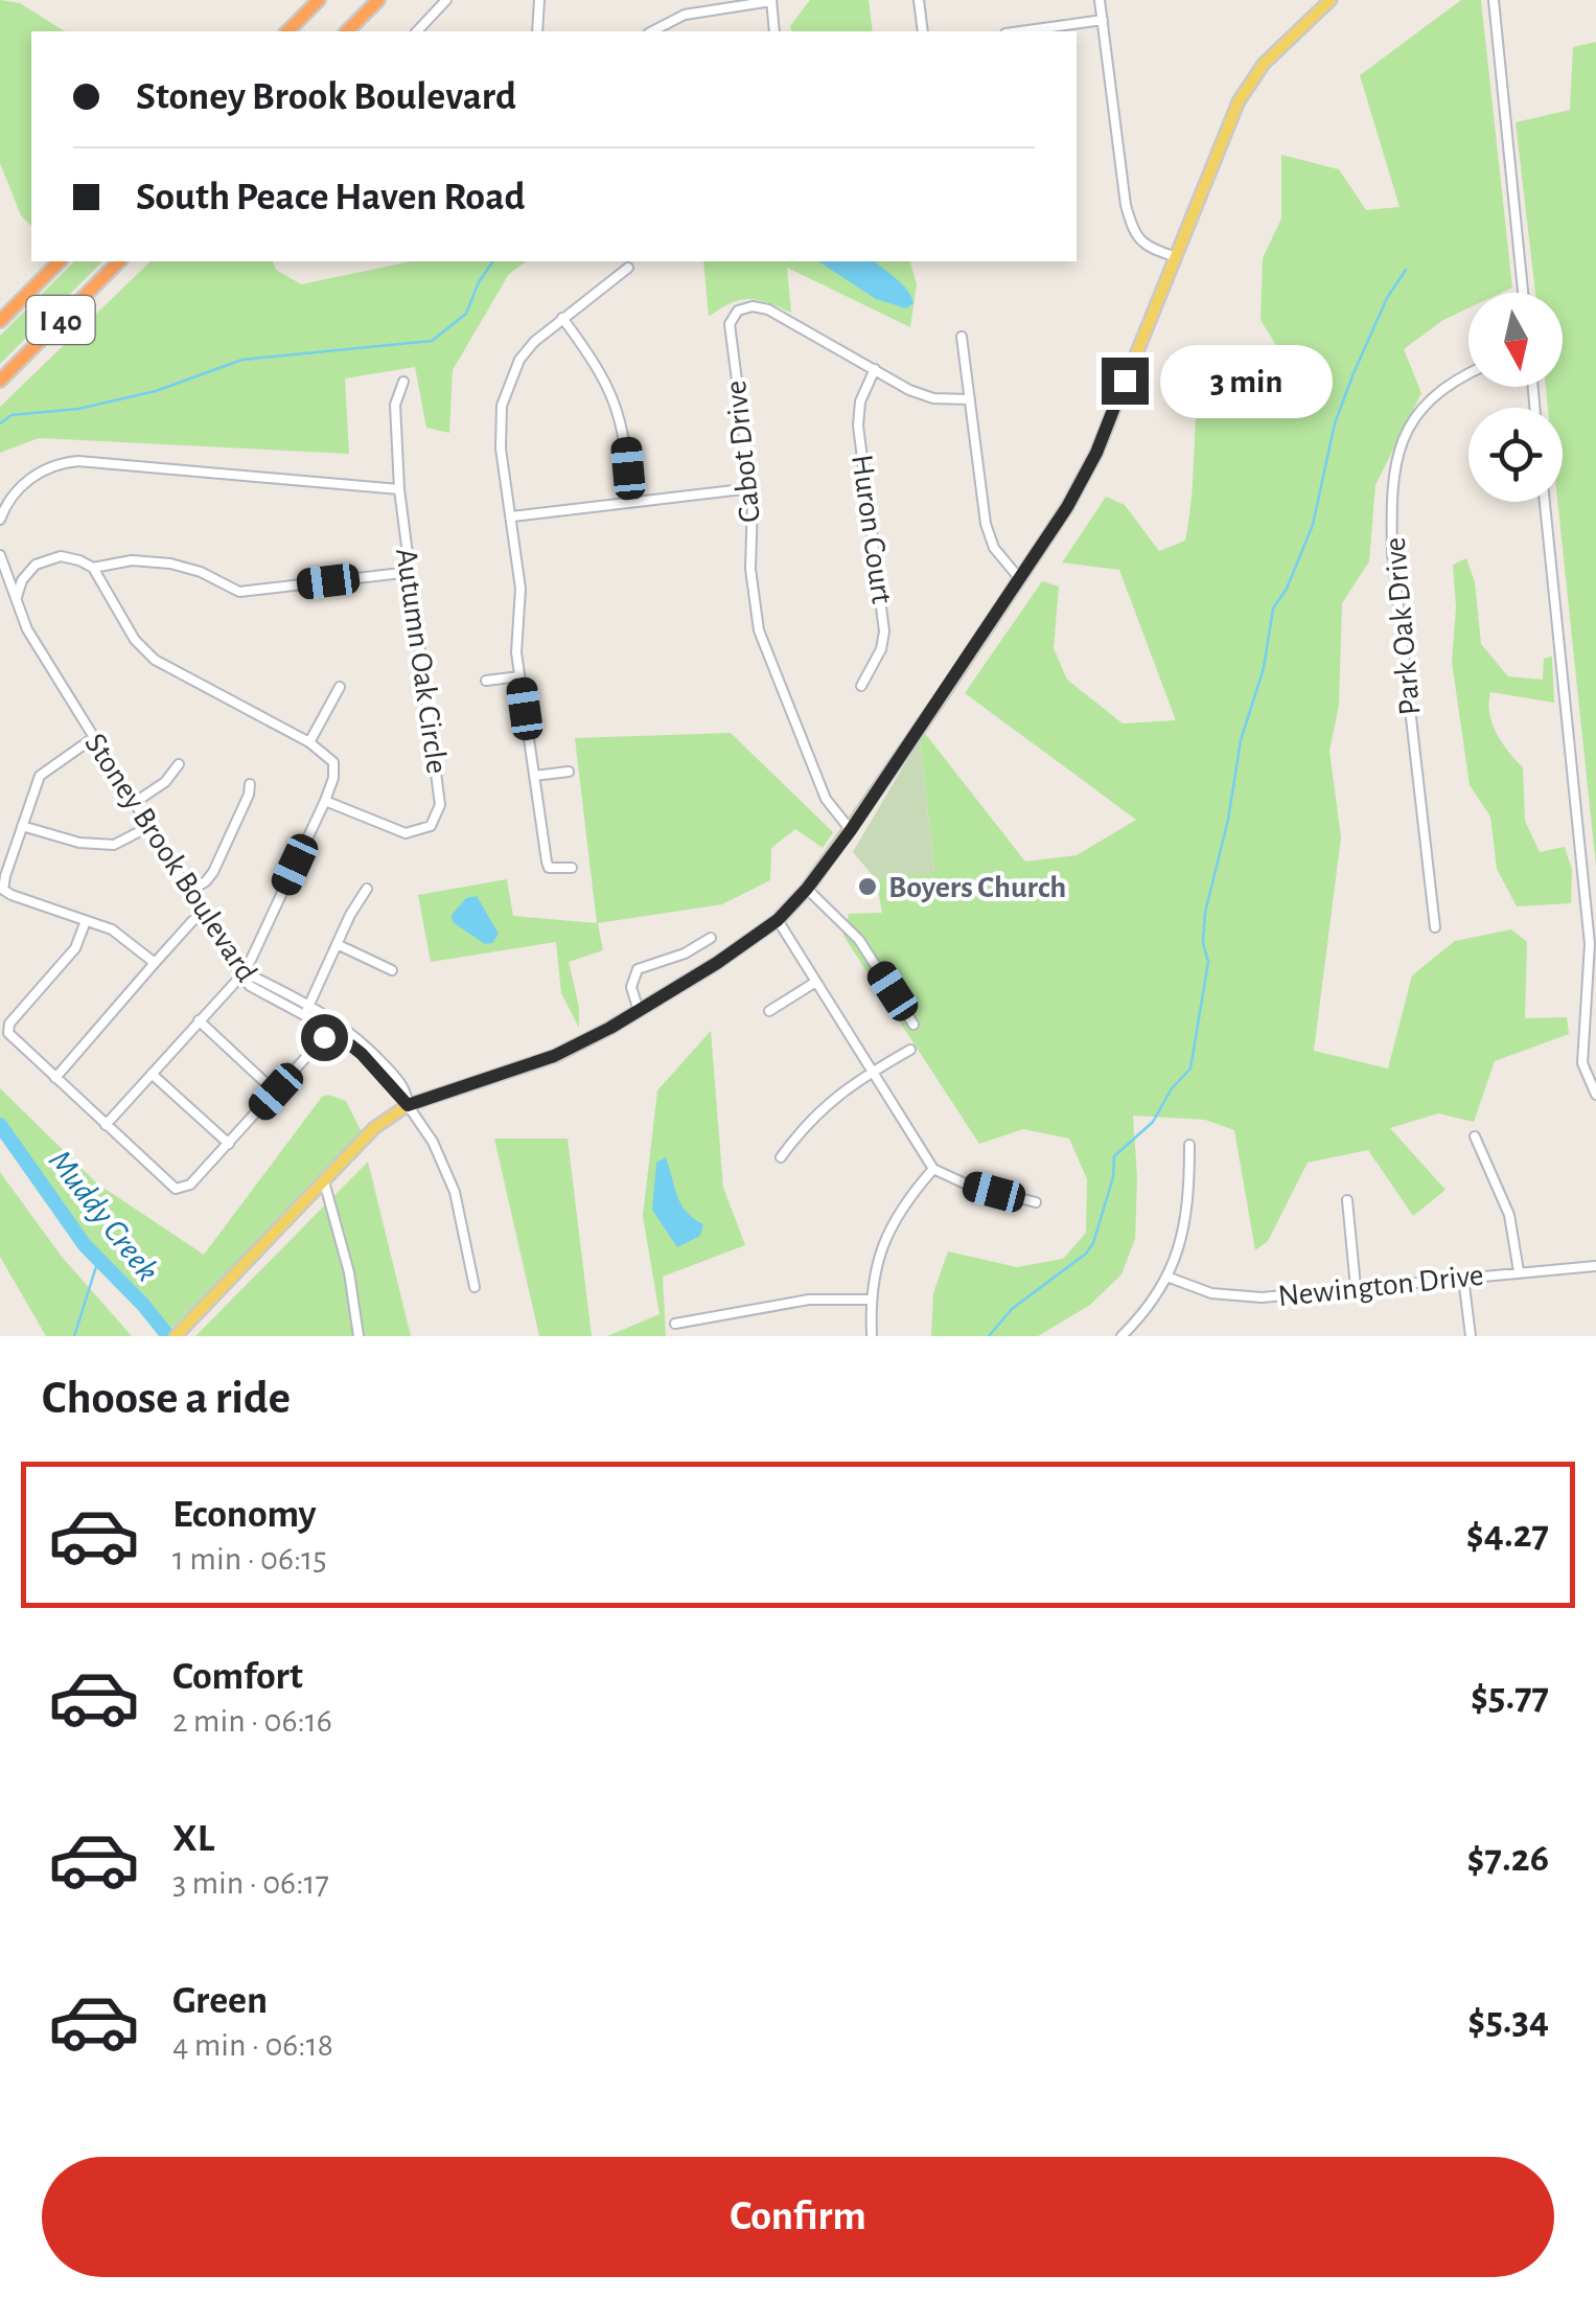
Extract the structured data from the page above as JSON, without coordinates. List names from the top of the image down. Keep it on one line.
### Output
{"streets":{"highway":["I 40"],"street":["Cabot Drive","Huron Court","Park Oak Drive","Autumn Oak Circle","Stoney Brook Boulevard","Newington Drive"]},"crossings":[["Cabot Drive","Huron Court"]],"water":["Muddy Creek"],"places":["Boyers Church"],"north":"bottom","page":{"banner":["Stoney Brook Boulevard","South Peace Haven Road"],"bubble":"3 min","heading":"Choose a ride","list":[{"name":"Economy","note":"1 min · 06:15","value":"$4.27"},{"name":"Comfort","note":"2 min · 06:16","value":"$5.77"},{"name":"XL","note":"3 min · 06:17","value":"$7.26"},{"name":"Green","note":"4 min · 06:18","value":"$5.34"}],"buttons":"Confirm"}}
